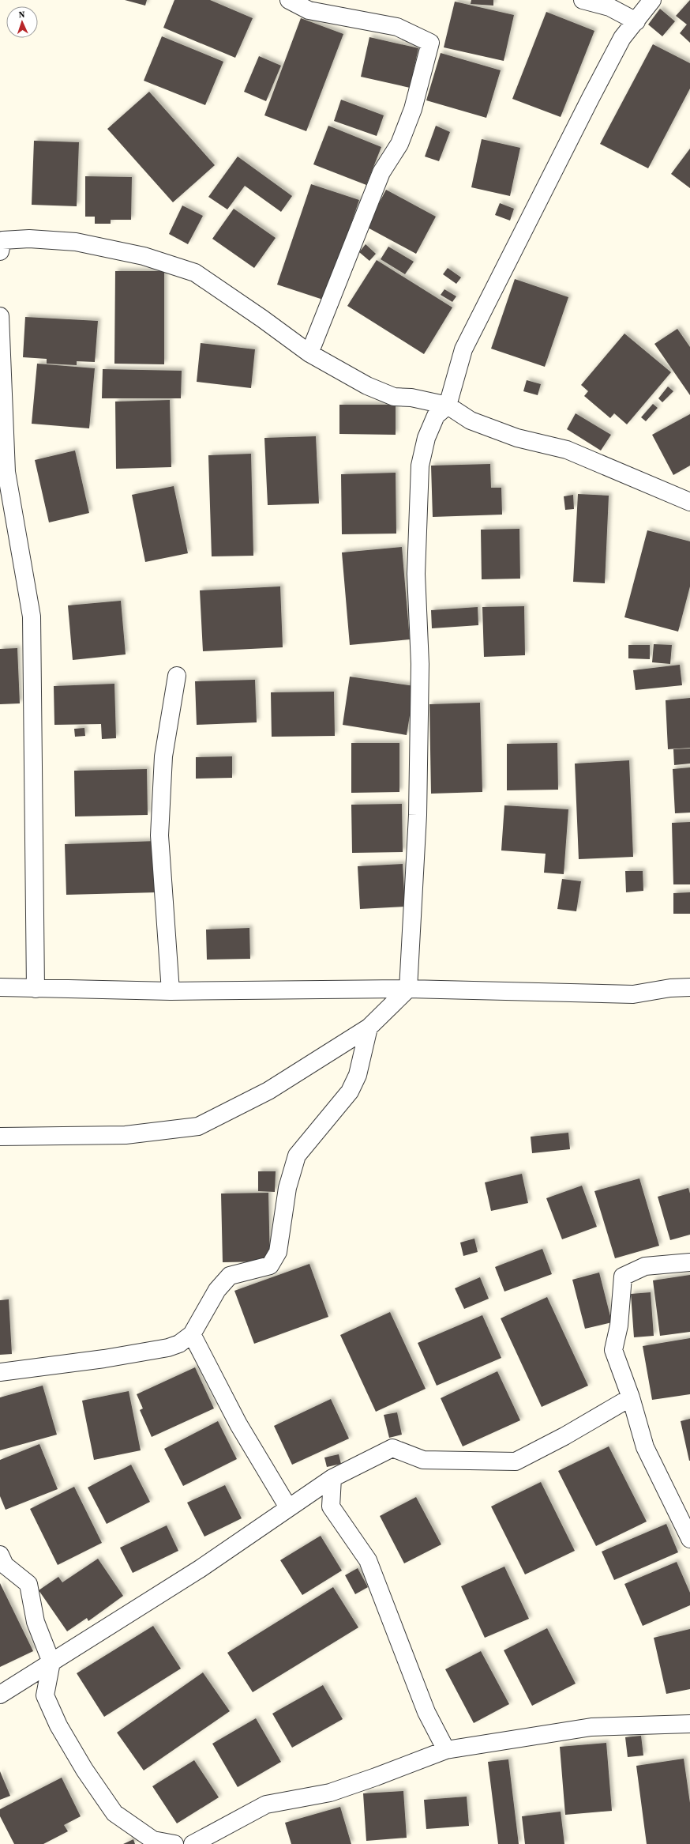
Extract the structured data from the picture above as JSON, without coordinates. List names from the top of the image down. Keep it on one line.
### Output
{"north":"top"}
